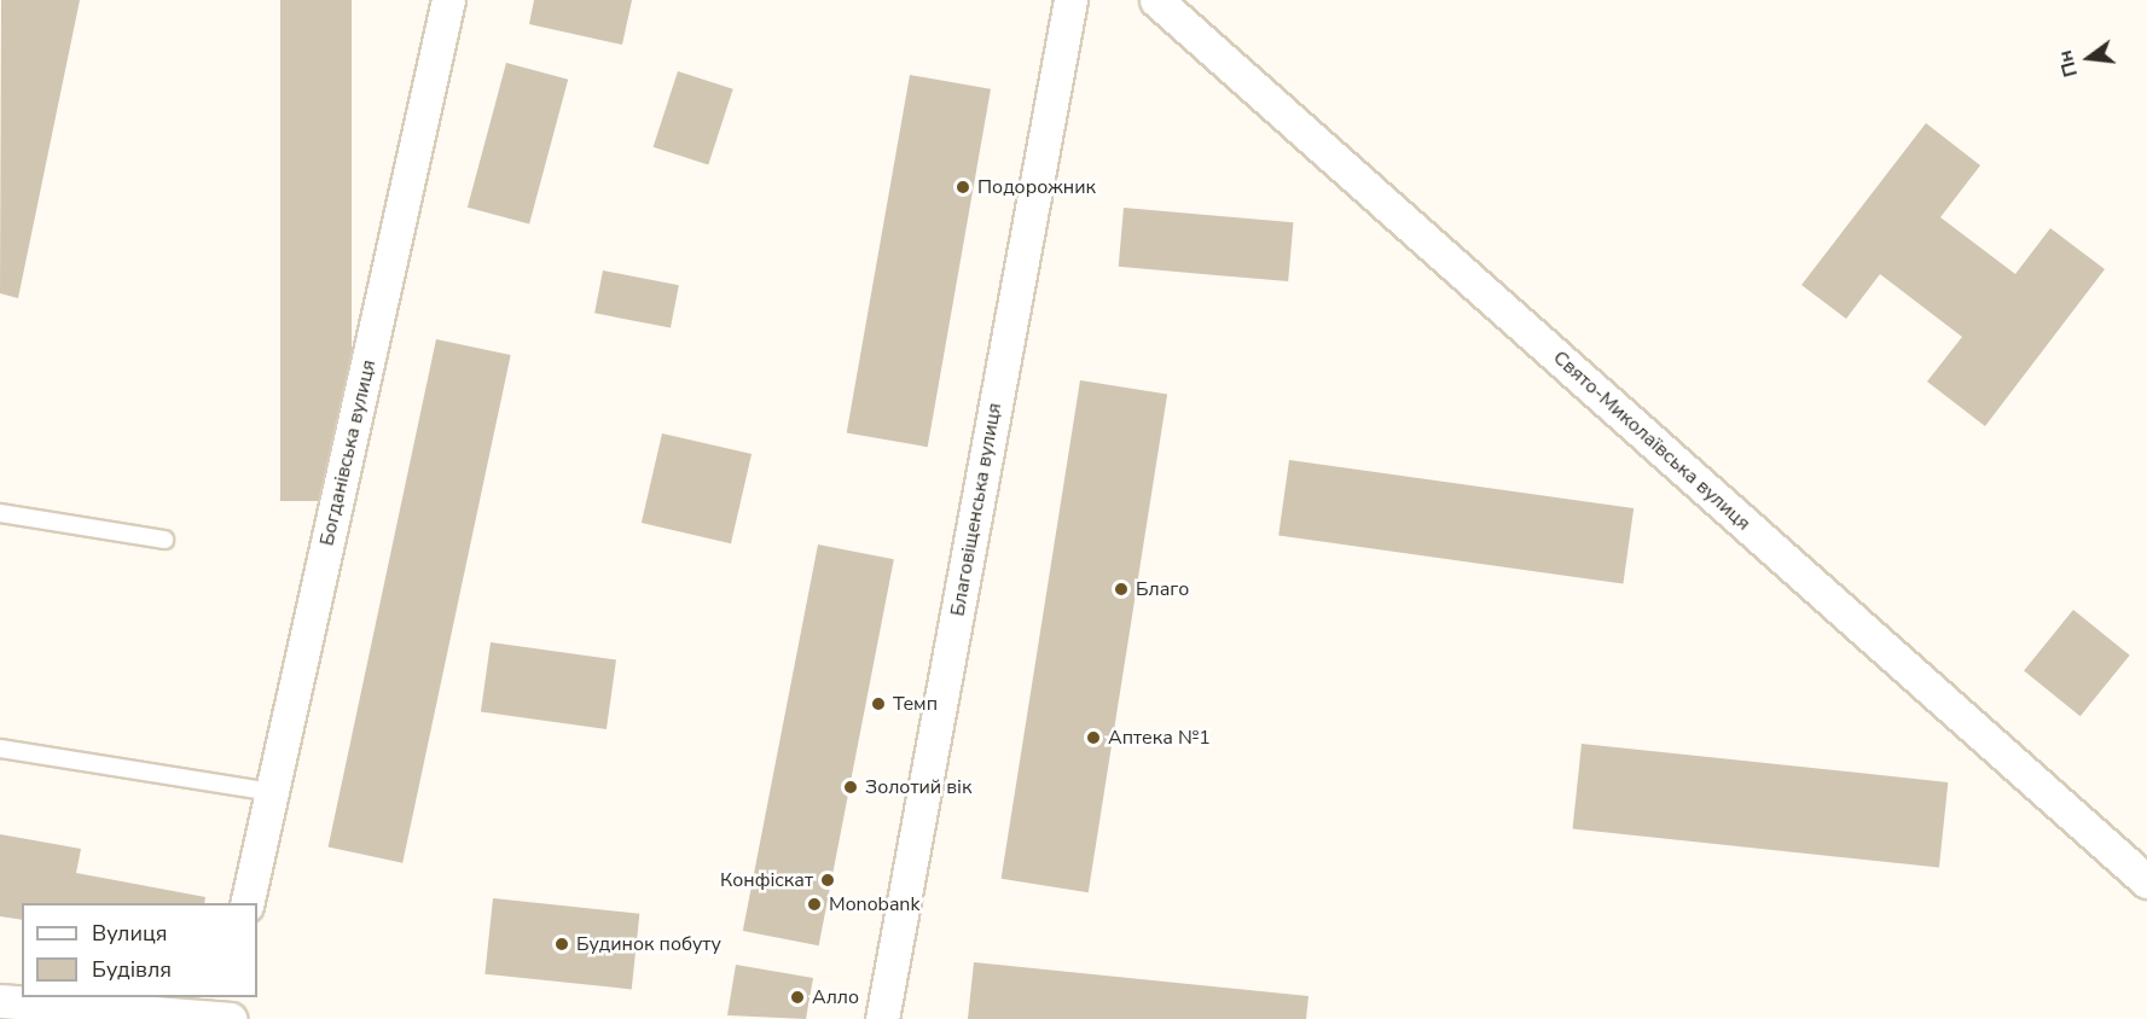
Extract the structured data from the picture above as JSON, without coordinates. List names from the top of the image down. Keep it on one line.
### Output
{"streets":{"street":["Свято-Миколаївська вулиця","Богданівська вулиця","Благовіщенська вулиця"]},"places":["Подорожник","Благо","Темп","Аптека №1","Золотий вік","Конфіскат","Monobank","Будинок побуту","Алло"],"legend":["Вулиця","Будівля"],"north":"left"}
